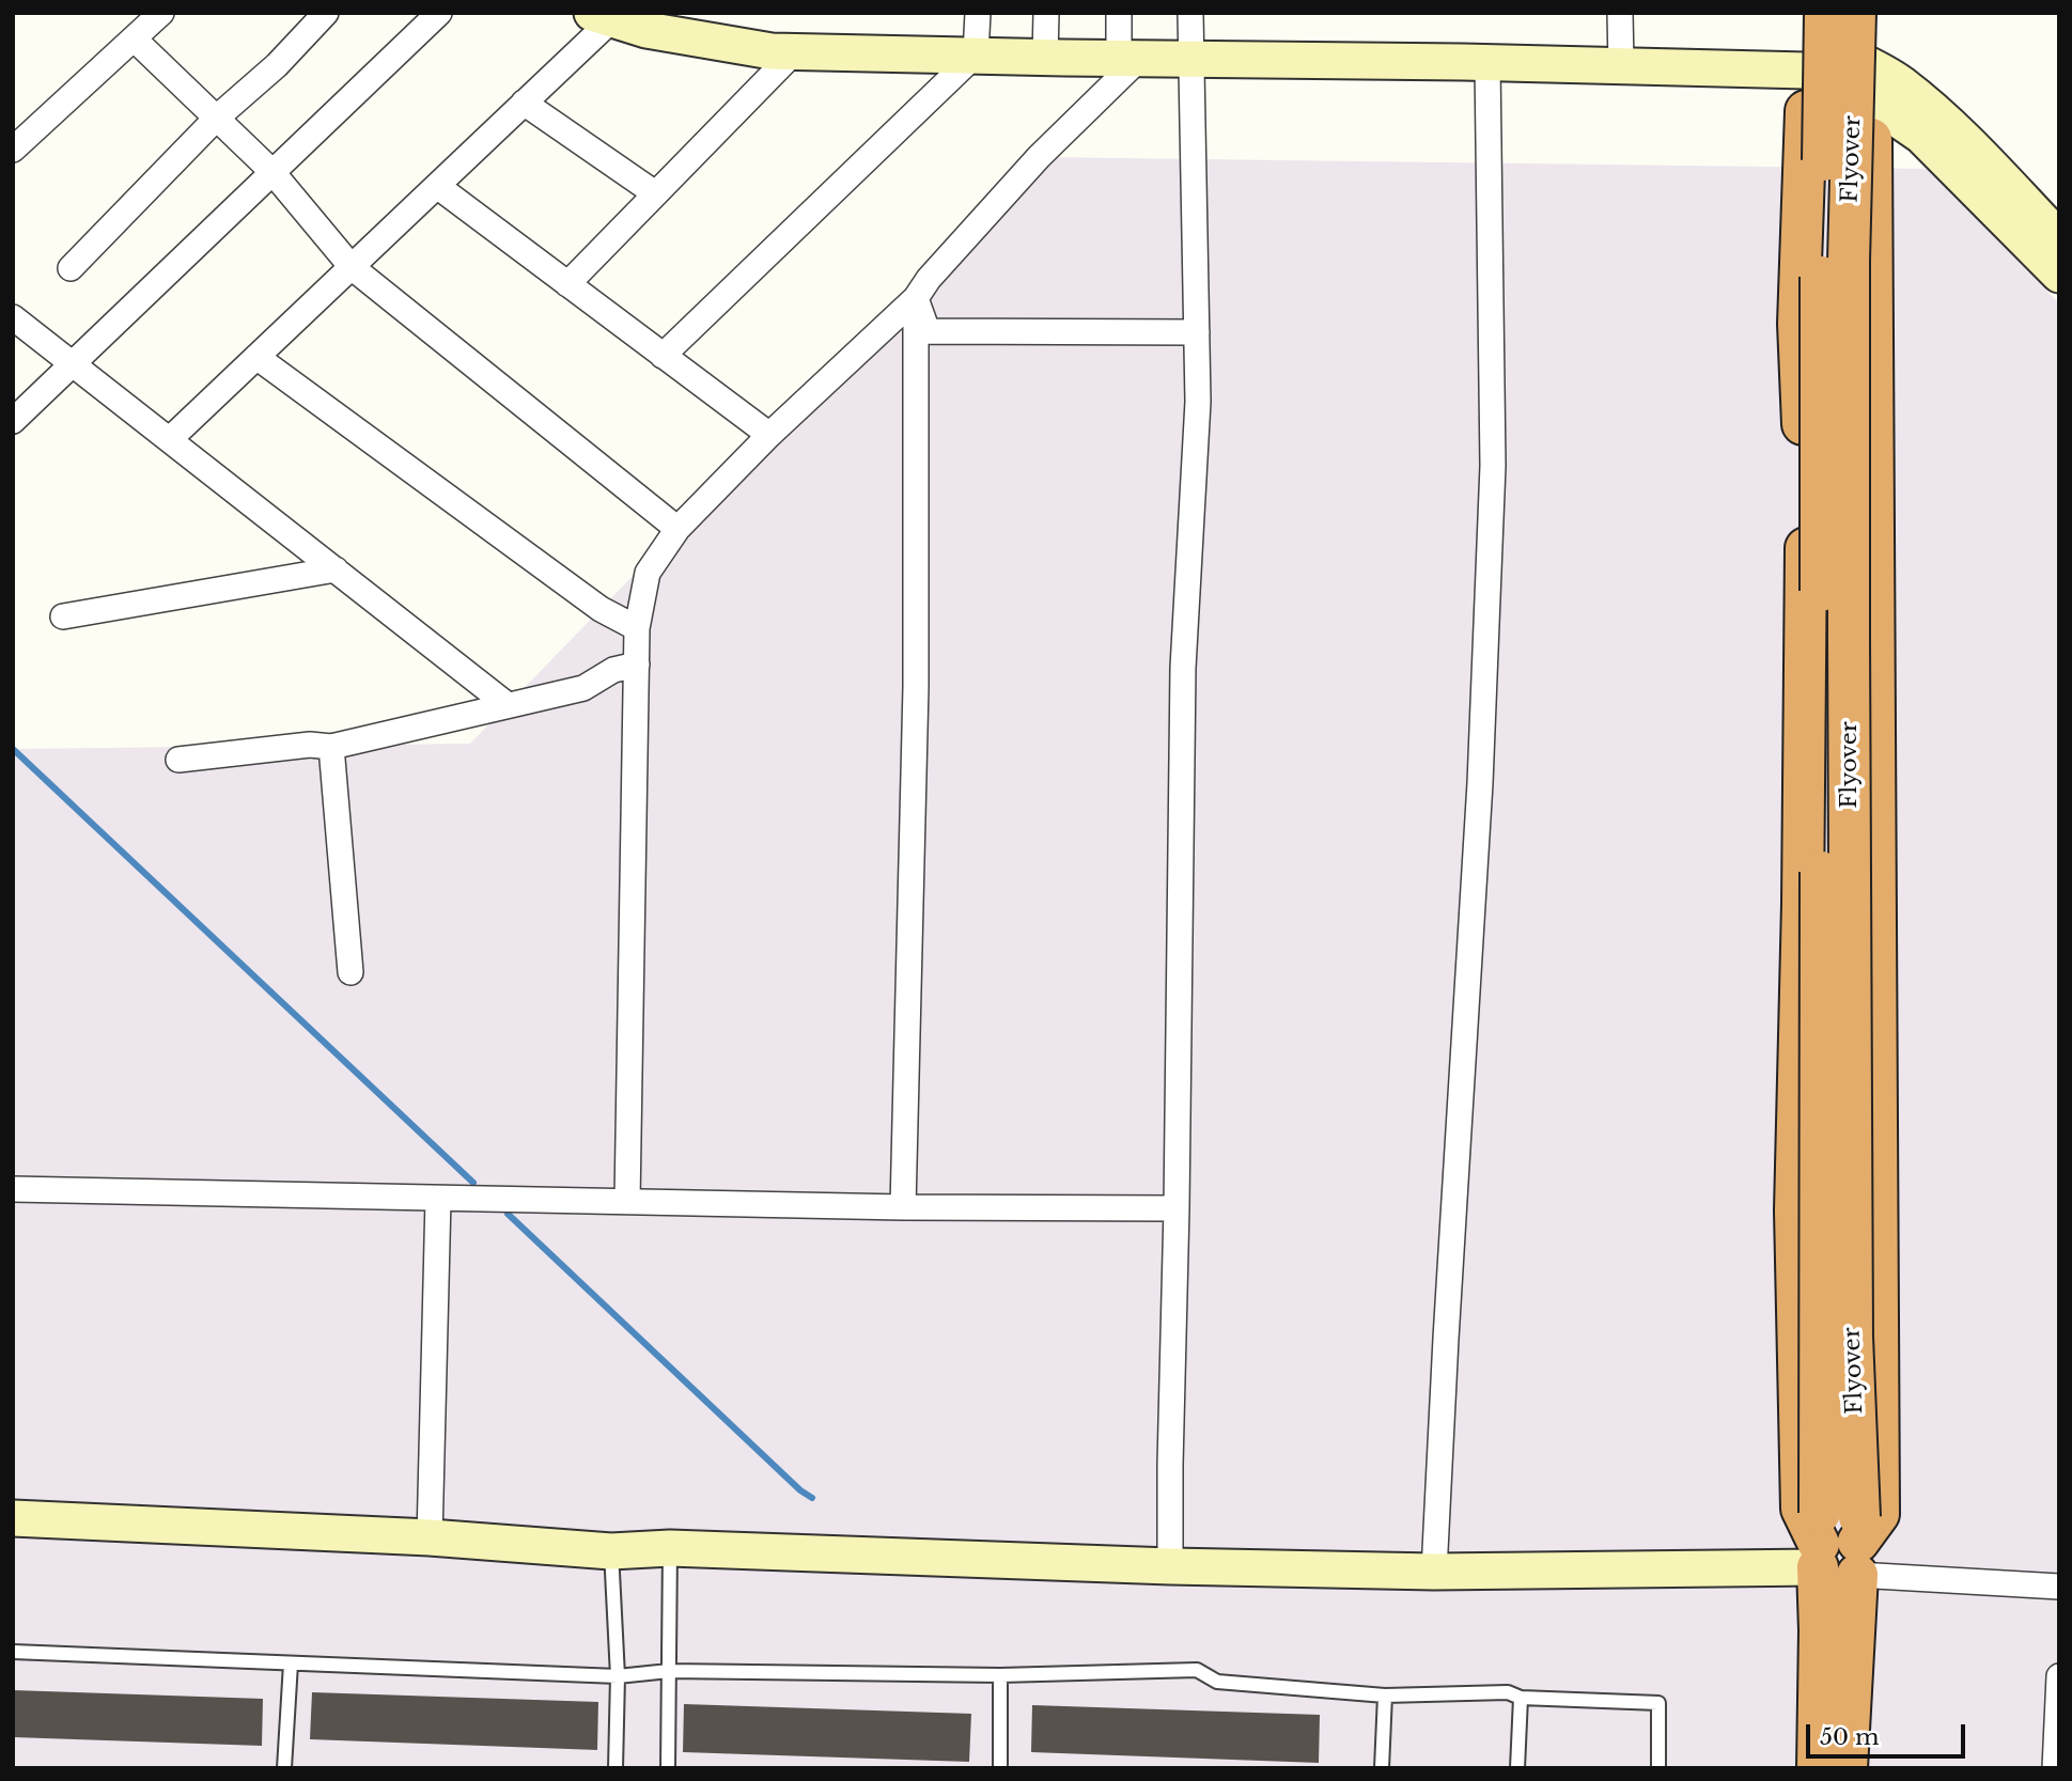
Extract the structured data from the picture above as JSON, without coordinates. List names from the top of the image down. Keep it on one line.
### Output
{"streets":{"highway":["Flyover"]},"scale_bar":"50 m"}
